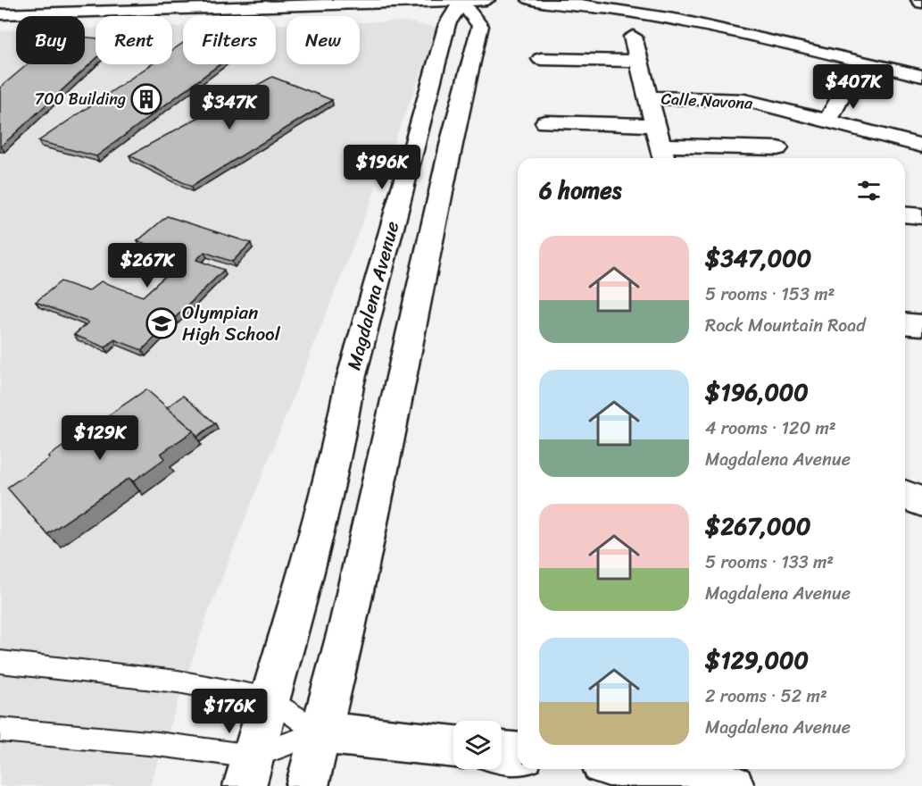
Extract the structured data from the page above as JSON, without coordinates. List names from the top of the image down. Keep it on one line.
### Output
{"streets":{"street":["Calle Navona","Magdalena Avenue"]},"places":{"building":["700 Building"],"school or university":["Olympian High School"]},"page":{"chip":["Buy","Rent","Filters","New"],"price":["$407K","$347K","$196K","$267K","$129K","$176K"],"heading":"6 homes","list":[{"name":"$347,000","note":"5 rooms · 153 m² · Rock Mountain Road"},{"name":"$196,000","note":"4 rooms · 120 m² · Magdalena Avenue"},{"name":"$267,000","note":"5 rooms · 133 m² · Magdalena Avenue"},{"name":"$129,000","note":"2 rooms · 52 m² · Magdalena Avenue"}]}}
